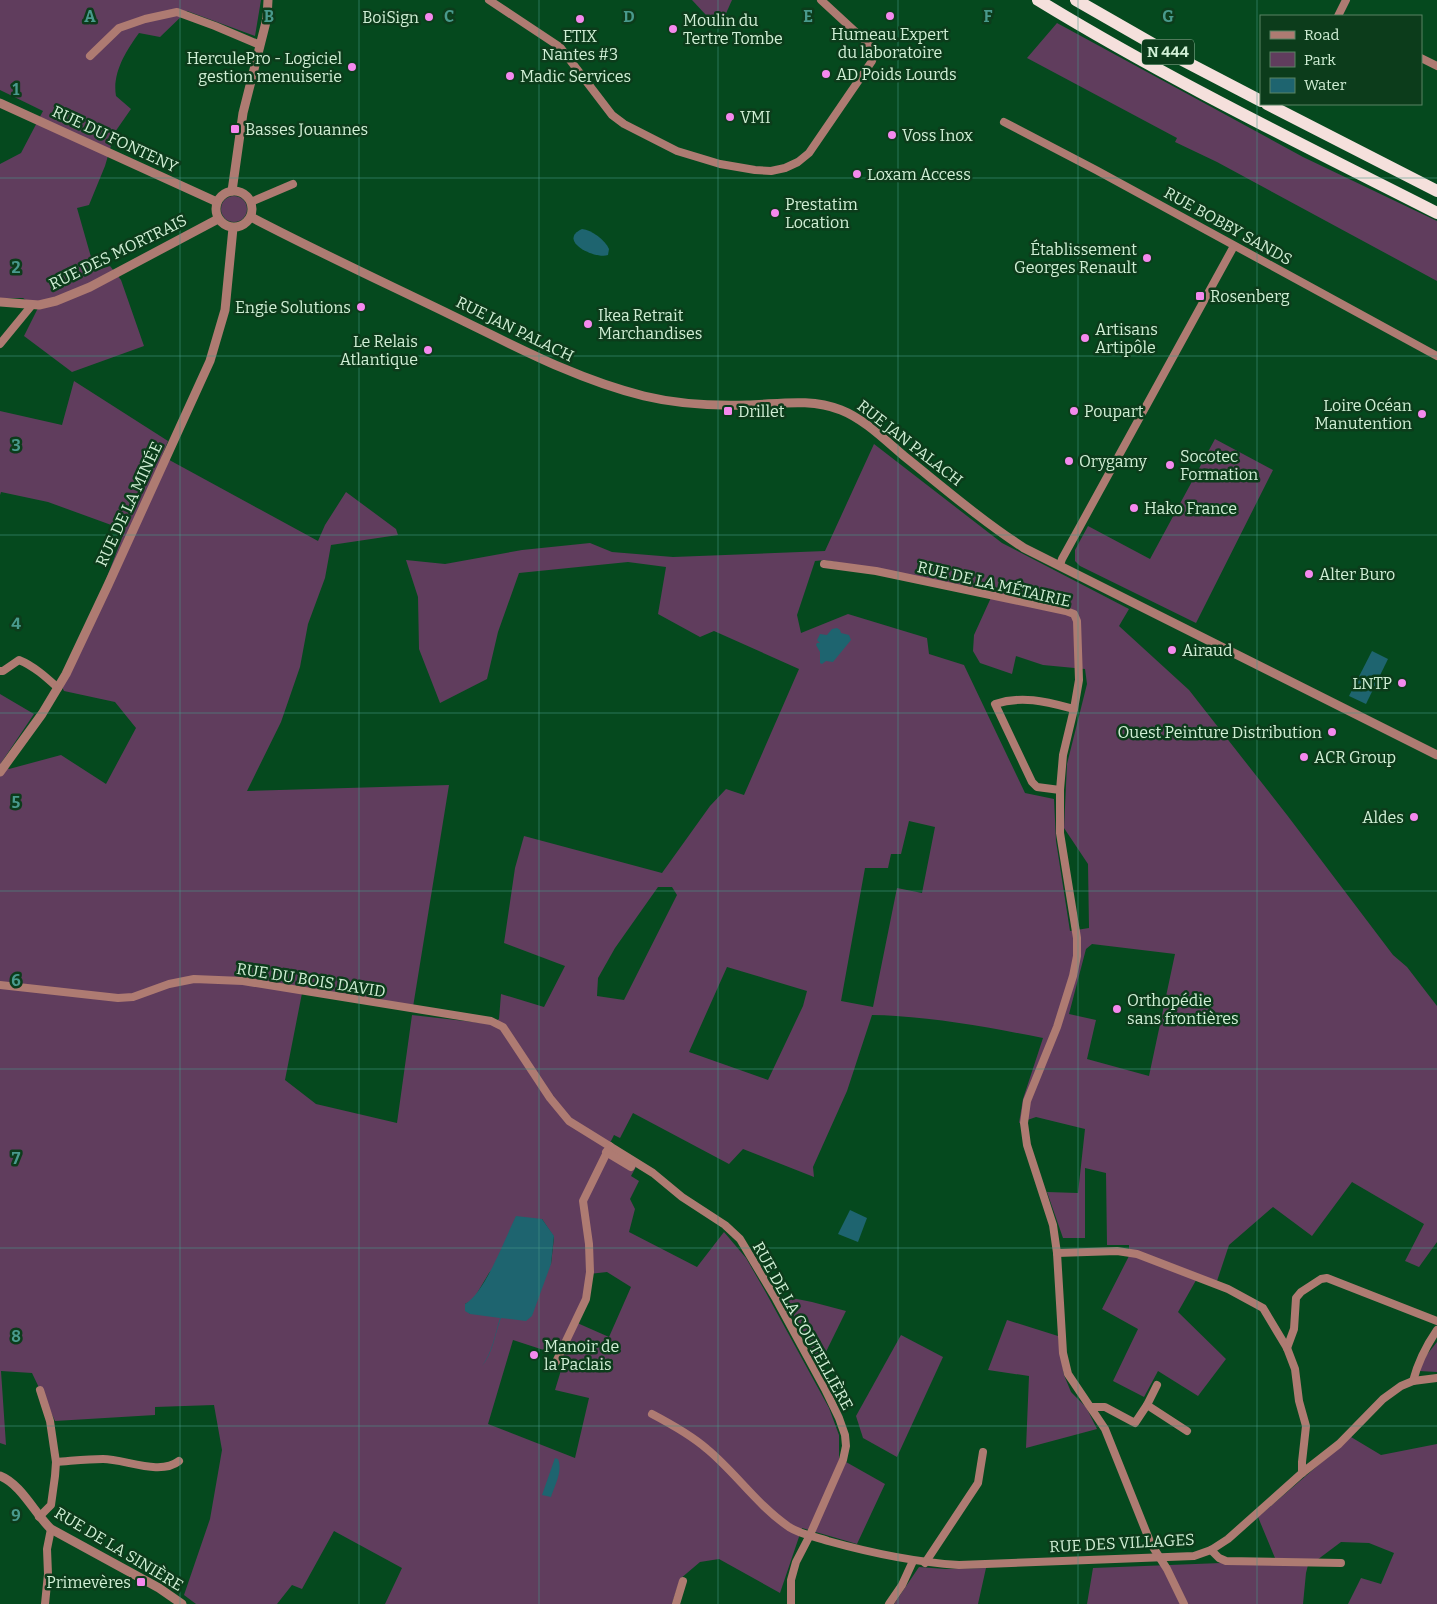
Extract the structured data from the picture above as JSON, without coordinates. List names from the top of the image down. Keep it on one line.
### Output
{"streets":{"highway":["N 444"],"street":["RUE DU FONTENY","RUE BOBBY SANDS","RUE DES MORTRAIS","RUE JAN PALACH","RUE DE LA MINÉE","RUE DE LA MÉTAIRIE","RUE DU BOIS DAVID","RUE DE LA COUTELLIÈRE","RUE DES VILLAGES","RUE DE LA SINIÈRE"]},"crossings":[["RUE DU FONTENY","RUE DES MORTRAIS"],["RUE DU FONTENY","RUE JAN PALACH"],["RUE DU FONTENY","RUE DE LA MINÉE"],["RUE DES MORTRAIS","RUE JAN PALACH"],["RUE DES MORTRAIS","RUE DE LA MINÉE"],["RUE JAN PALACH","RUE DE LA MINÉE"],["RUE DE LA MÉTAIRIE","RUE DES VILLAGES"],["RUE DU BOIS DAVID","RUE DE LA COUTELLIÈRE"],["RUE DE LA COUTELLIÈRE","RUE DES VILLAGES"]],"places":{"other":["Humeau Expert du laboratoire","BoiSign","ETIX Nantes #3","Moulin du Tertre Tombe","HerculePro - Logiciel gestion menuiserie","AD Poids Lourds","Madic Services","VMI","Voss Inox","Loxam Access","Prestatim Location","Établissement Georges Renault","Engie Solutions","Ikea Retrait Marchandises","Artisans Artipôle","Le Relais Atlantique","Poupart","Loire Océan Manutention","Orygamy","Socotec Formation","Hako France","Alter Buro","Airaud","LNTP","Ouest Peinture Distribution","ACR Group","Aldes","Orthopédie sans frontières","Manoir de la Paclais"],"transit":["Basses Jouannes","Rosenberg","Drillet","Primevères"]},"legend":["Road","Park","Water"],"grid":{"columns":["A","B","C","D","E","F","G"],"rows":["1","2","3","4","5","6","7","8","9"]}}
